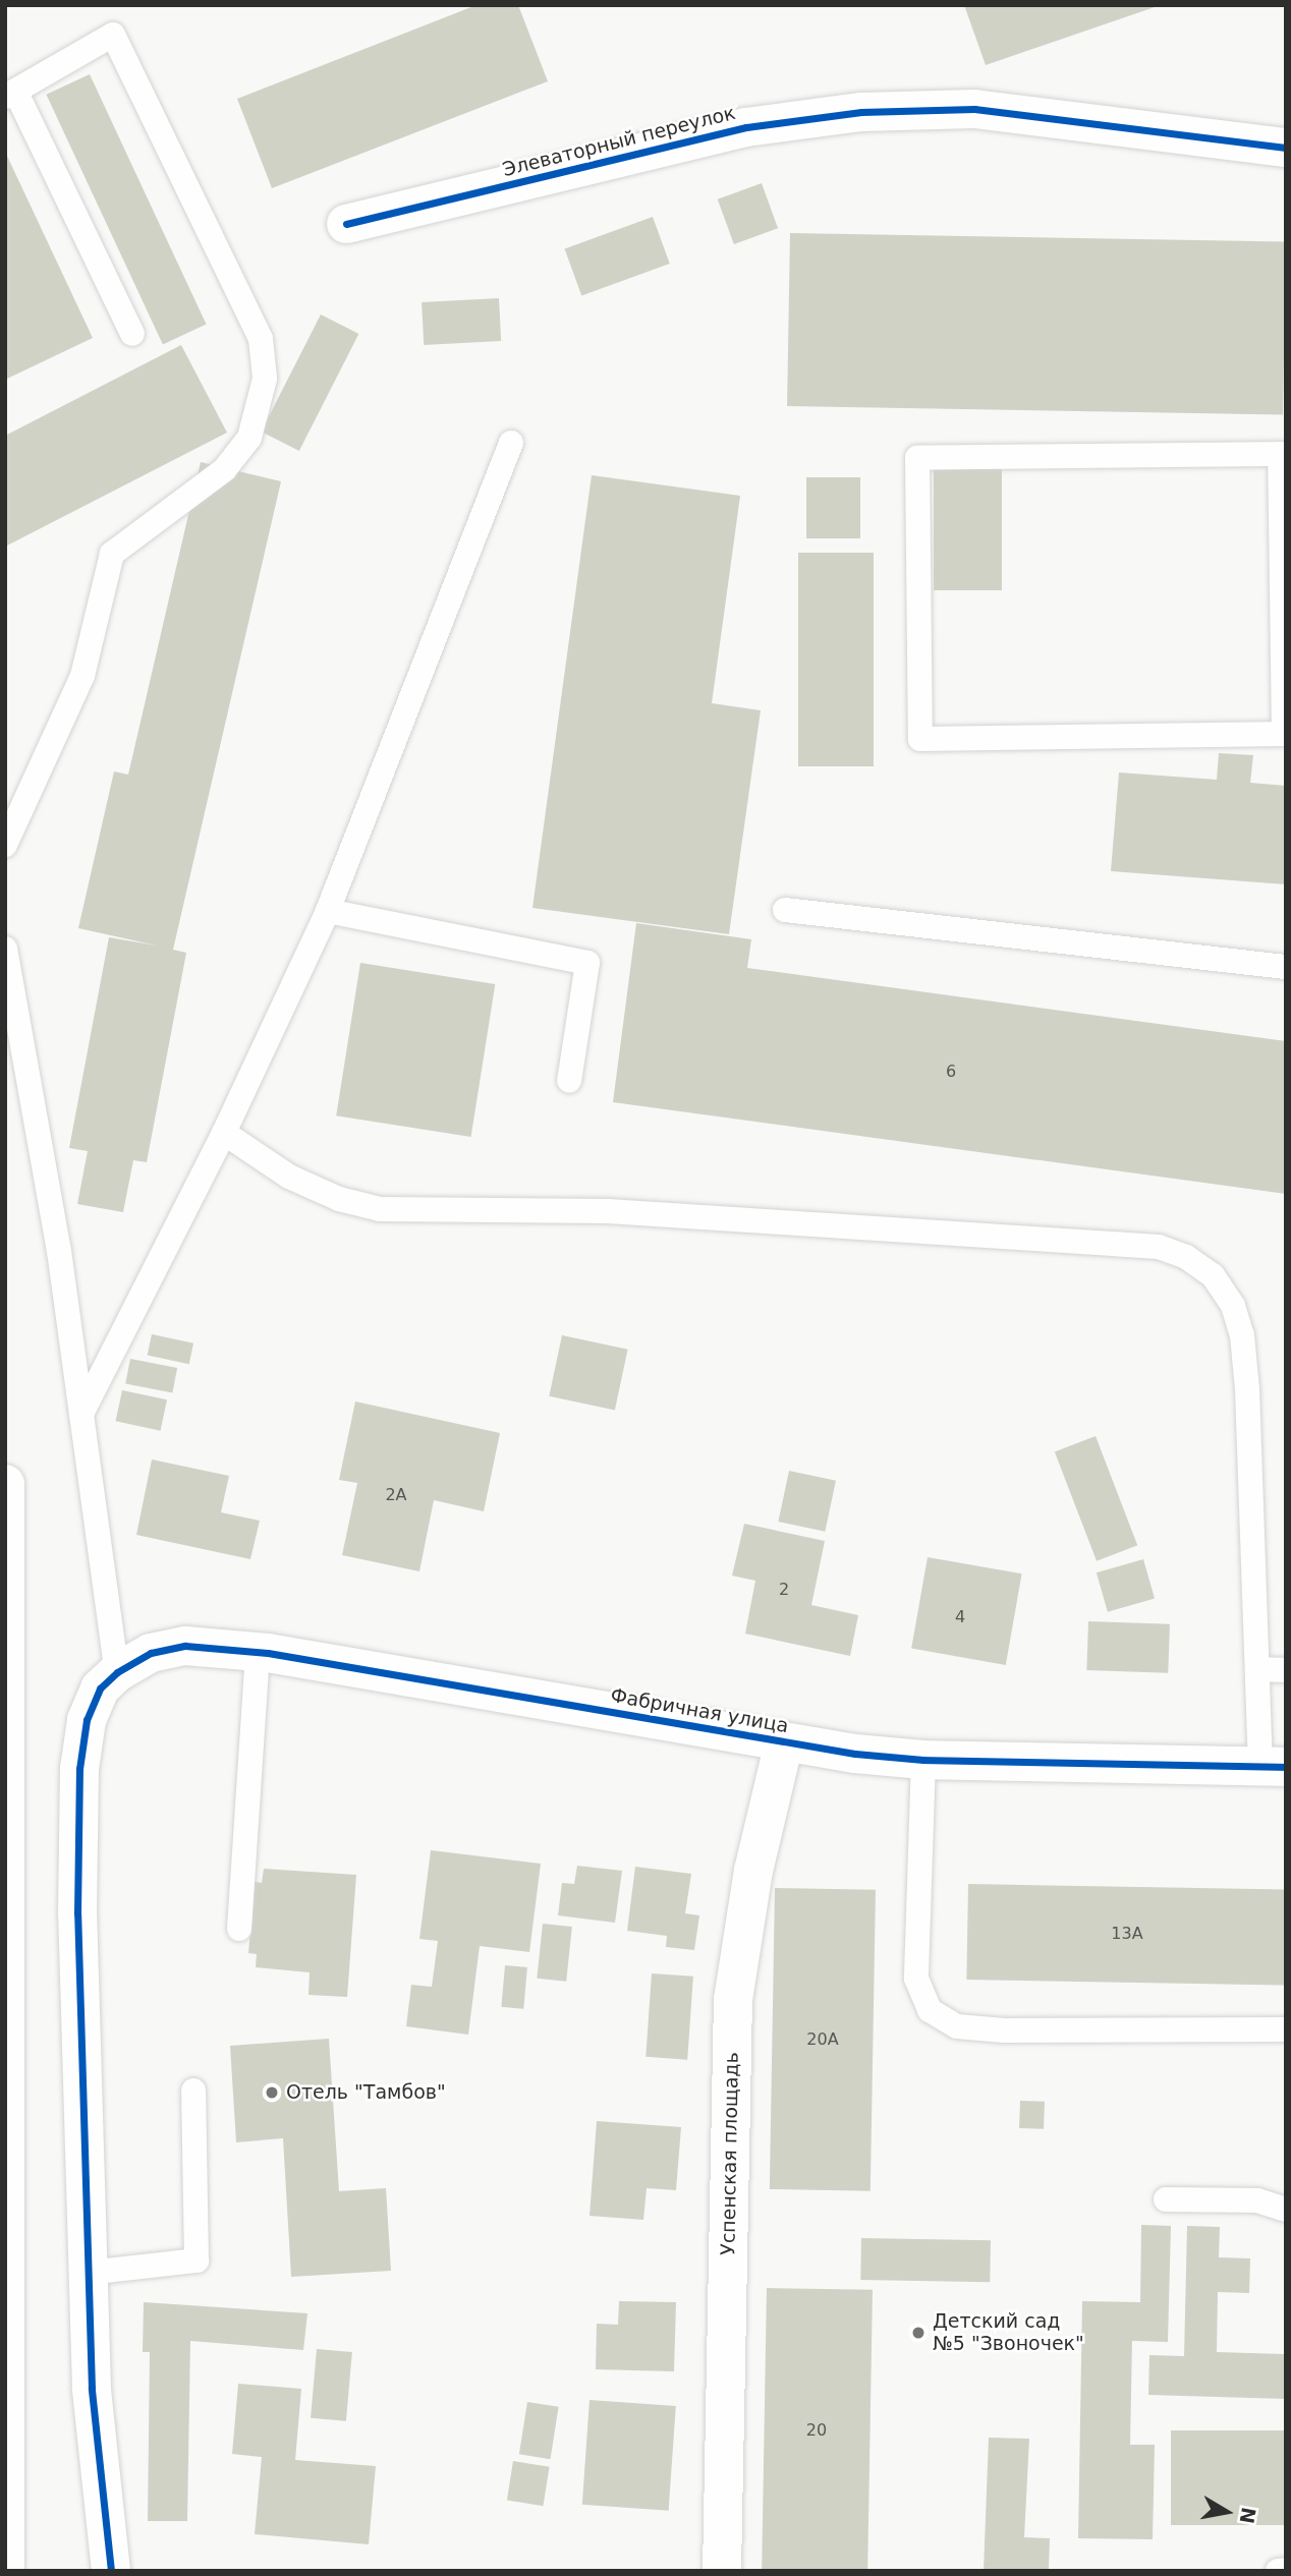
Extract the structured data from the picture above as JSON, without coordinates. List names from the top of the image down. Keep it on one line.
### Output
{"streets":{"street":["Элеваторный переулок","Фабричная улица","Успенская площадь"]},"crossings":[["Фабричная улица","Успенская площадь"]],"places":["Отель \"Тамбов\"","Детский сад №5 \"Звоночек\""],"house_numbers":["6","2А","2","4","13А","20А","20"],"north":"right"}
